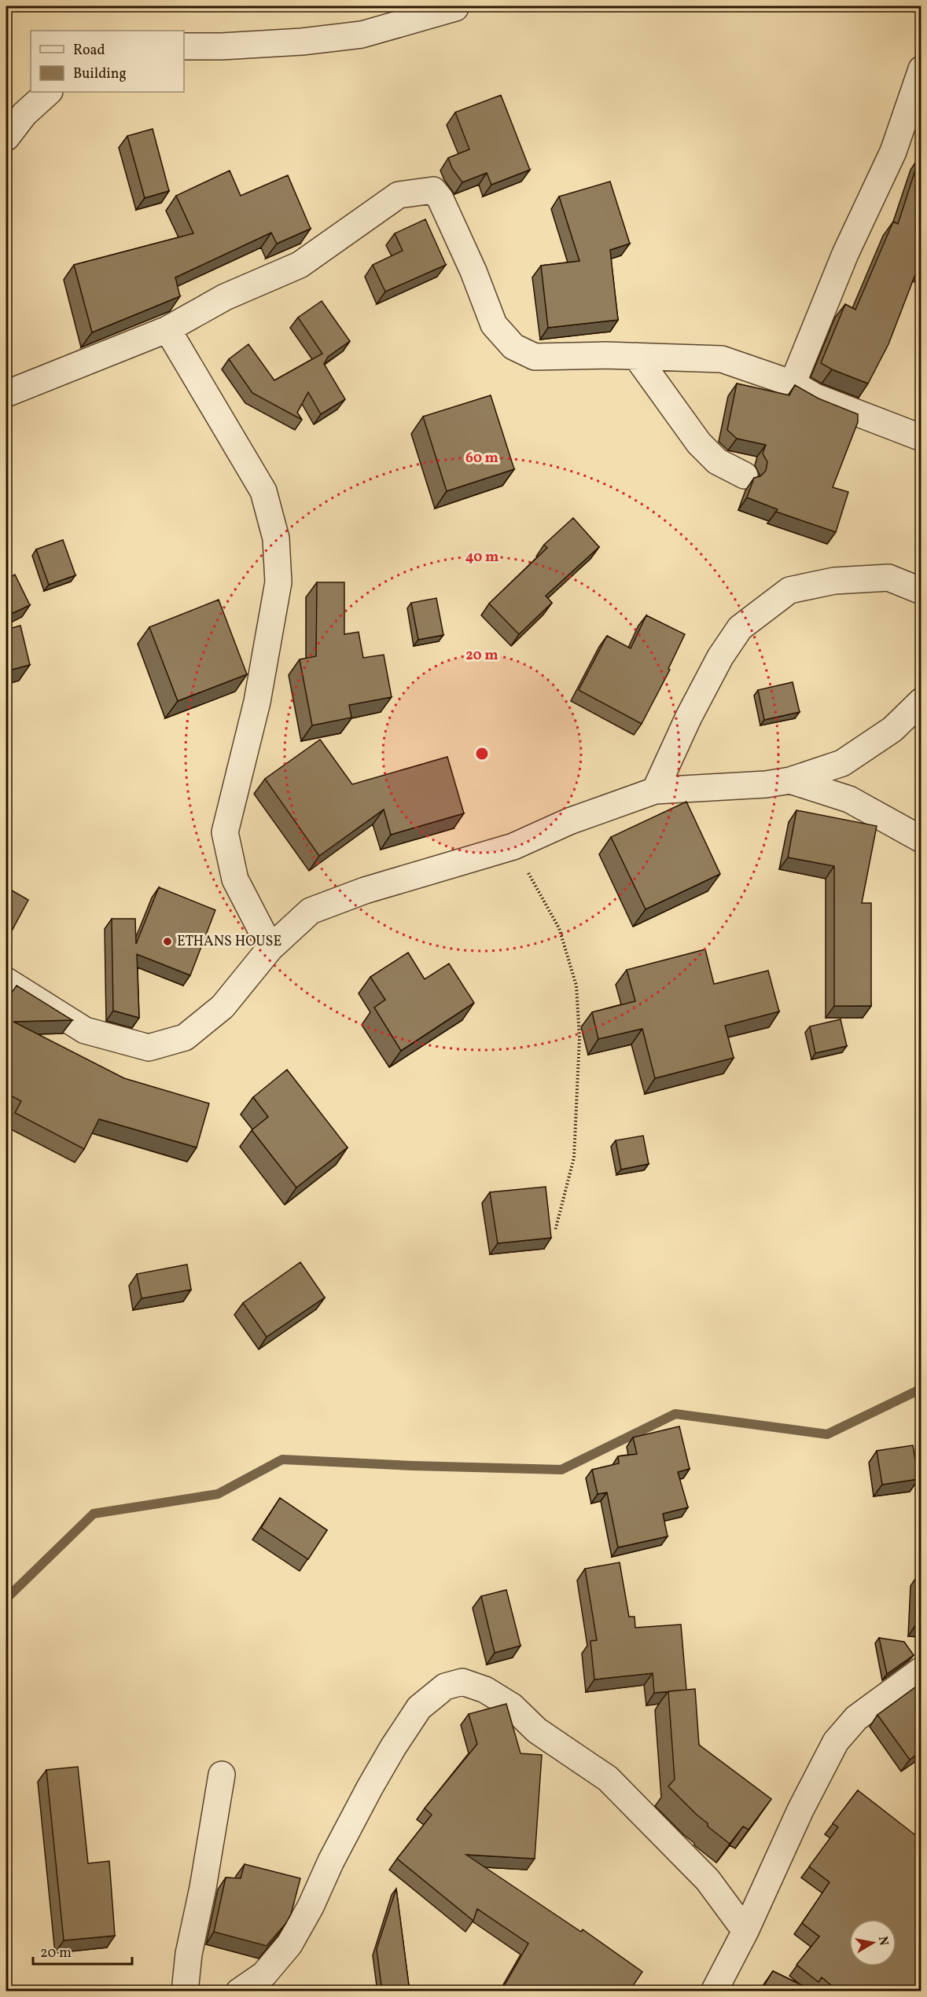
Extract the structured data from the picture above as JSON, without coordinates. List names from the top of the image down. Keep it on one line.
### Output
{"places":["ETHANS HOUSE"],"legend":["Road","Building"],"scale_bar":"20 m","north":"right","rings":["60 m","40 m","20 m"]}
